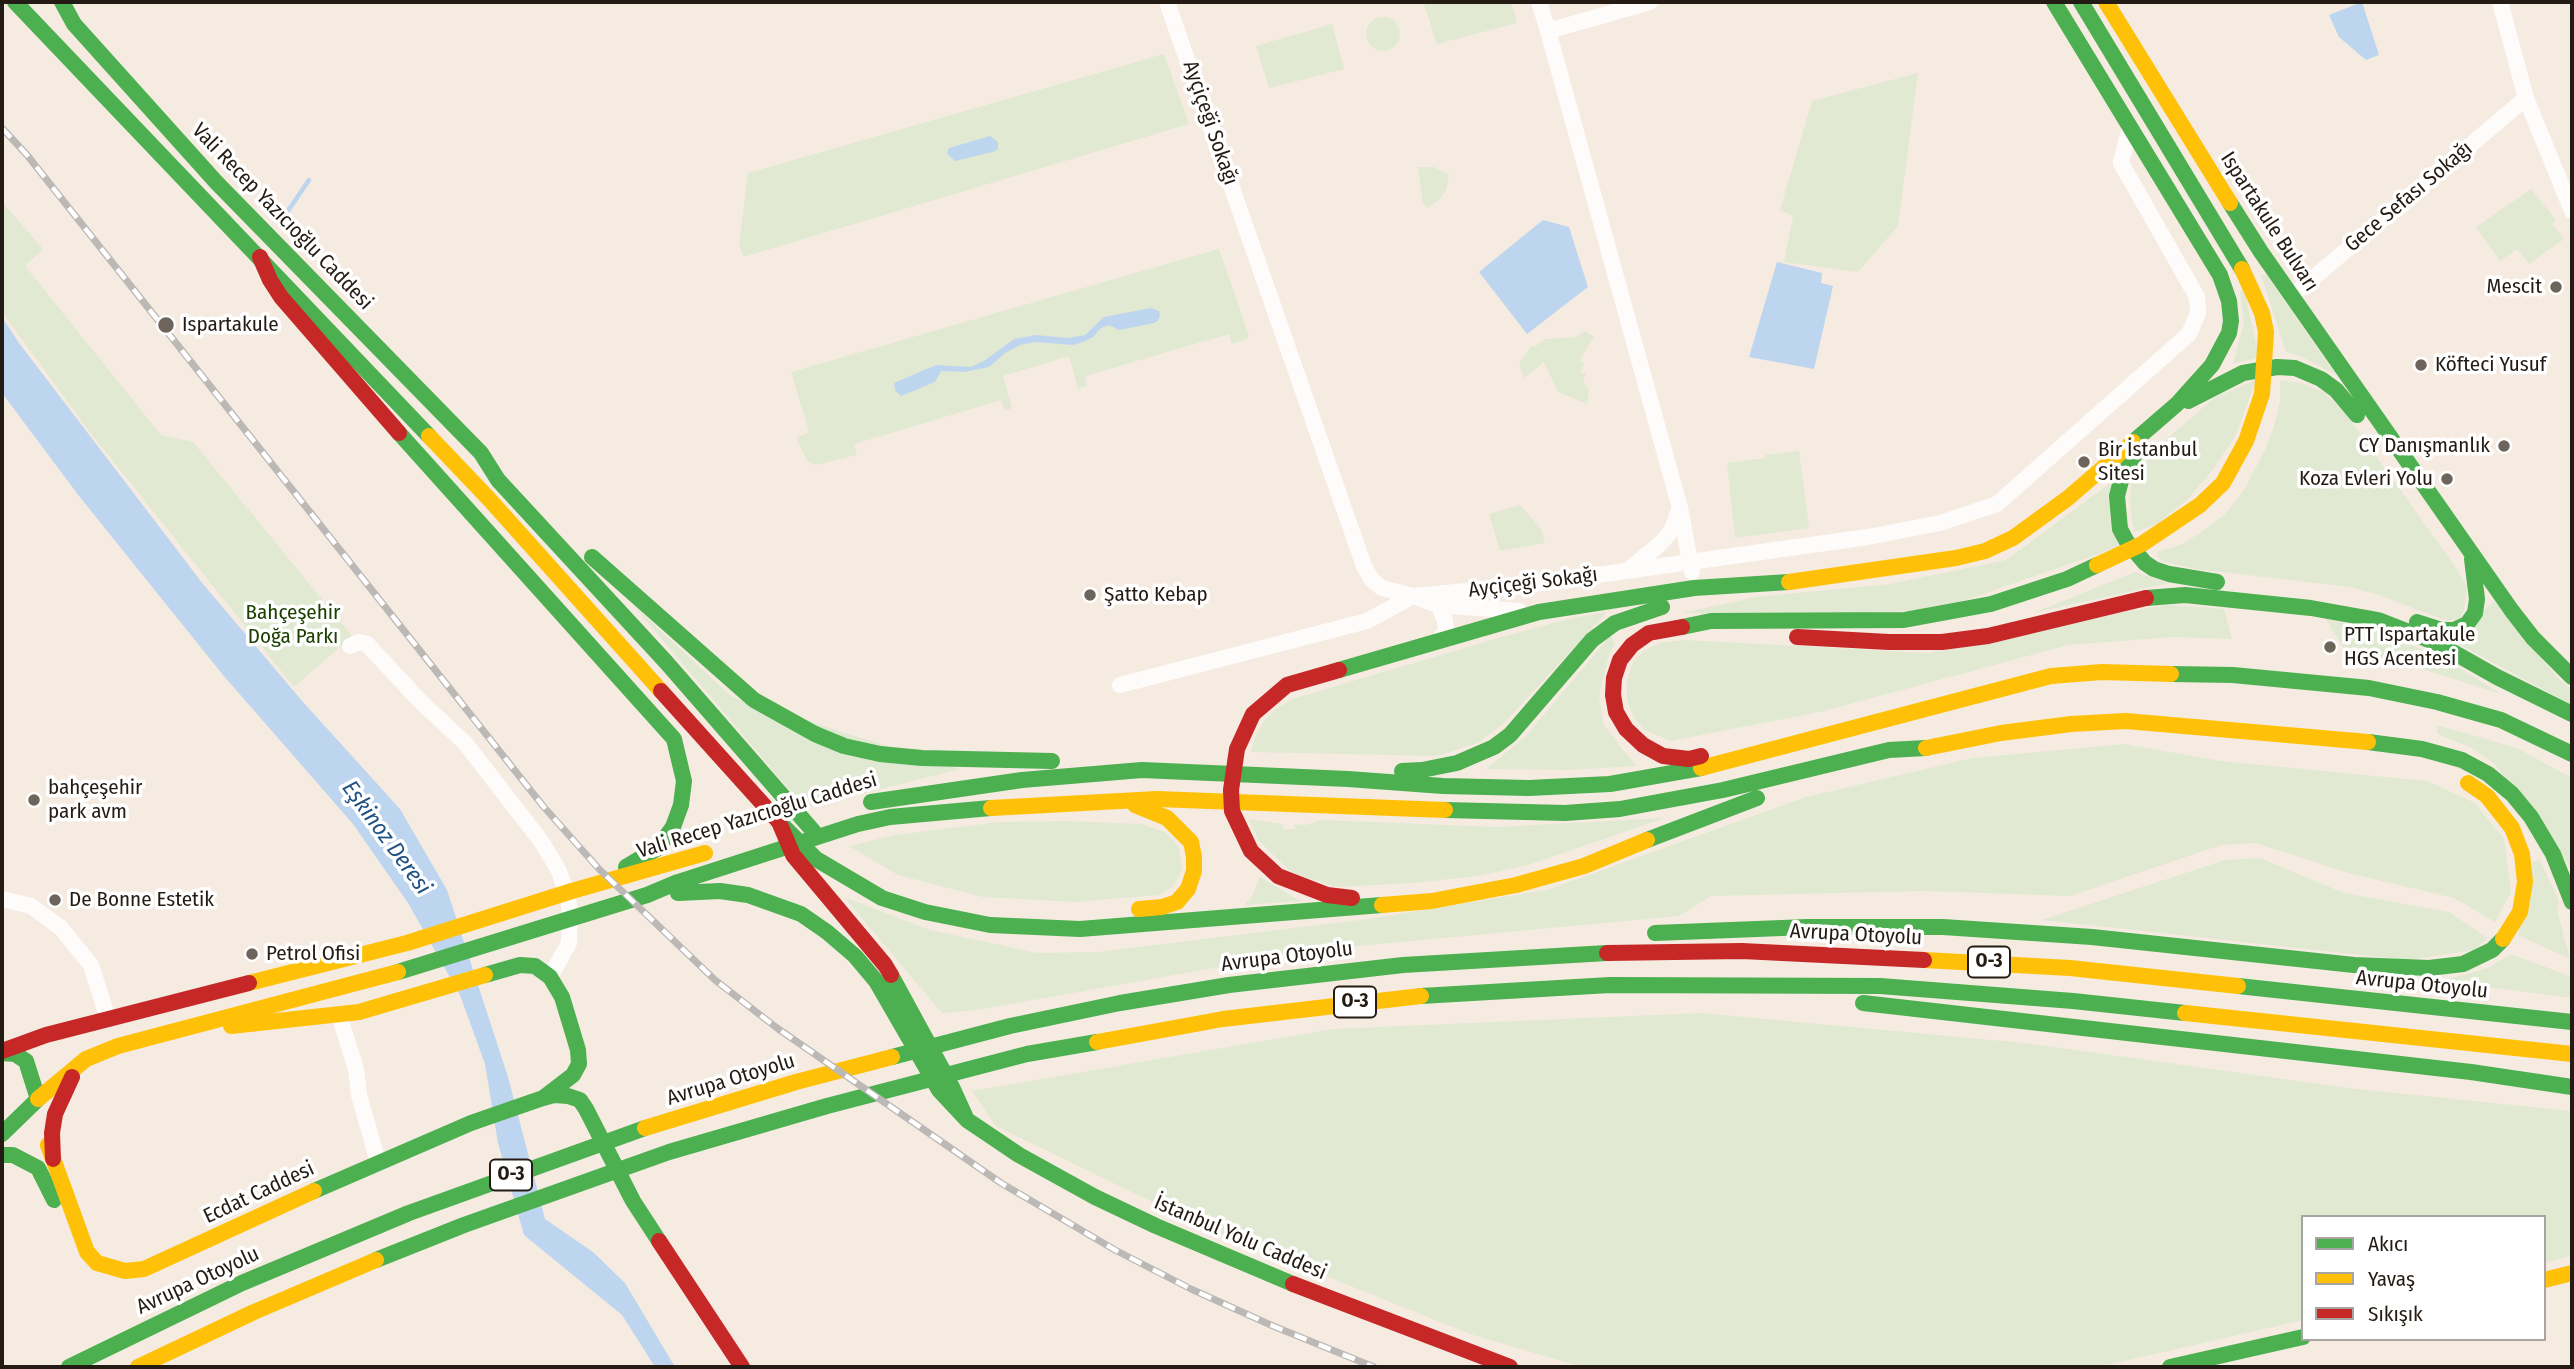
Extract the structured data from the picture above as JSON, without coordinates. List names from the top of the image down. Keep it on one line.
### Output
{"streets":{"main road":["Vali Recep Yazıcıoğlu Caddesi","Ispartakule Bulvarı","Avrupa Otoyolu","O-3","Ecdat Caddesi","İstanbul Yolu Caddesi"],"street":["Ayçiçeği Sokağı","Gece Sefası Sokağı"]},"crossings":[["Gece Sefası Sokağı","Ispartakule Bulvarı"],["Vali Recep Yazıcıoğlu Caddesi","Ecdat Caddesi"],["Vali Recep Yazıcıoğlu Caddesi","İstanbul Yolu Caddesi"]],"water":["Eşkinoz Deresi"],"parks":["Bahçeşehir Doğa Parkı"],"places":["Mescit","Ispartakule","Köfteci Yusuf","CY Danışmanlık","Bir İstanbul Sitesi","Koza Evleri Yolu","Şatto Kebap","PTT Ispartakule HGS Acentesi","bahçeşehir park avm","De Bonne Estetik","Petrol Ofisi"],"legend":["Akıcı","Yavaş","Sıkışık"]}
